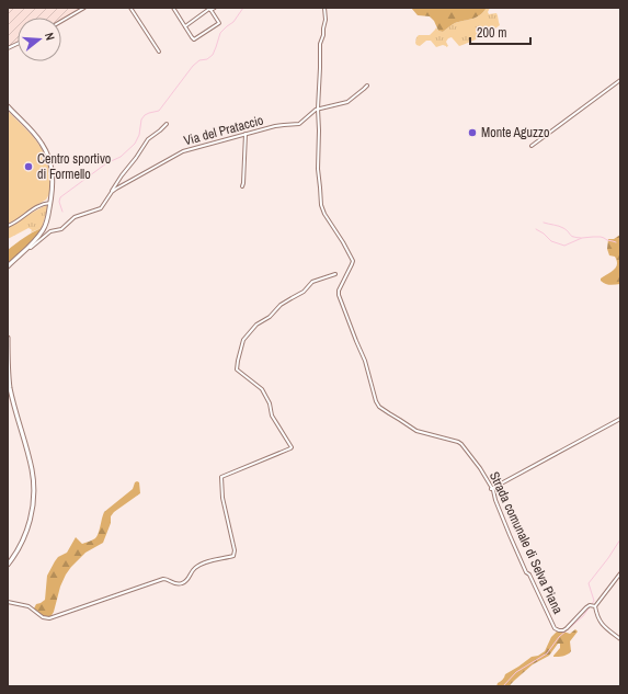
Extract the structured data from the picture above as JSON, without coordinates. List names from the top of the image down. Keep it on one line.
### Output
{"streets":{"street":["Via del Prataccio","Strada comunale di Selva Piana"]},"crossings":[["Via del Prataccio","Strada comunale di Selva Piana"]],"places":["Monte Aguzzo","Centro sportivo di Formello"],"scale_bar":"200 m","north":"right"}
